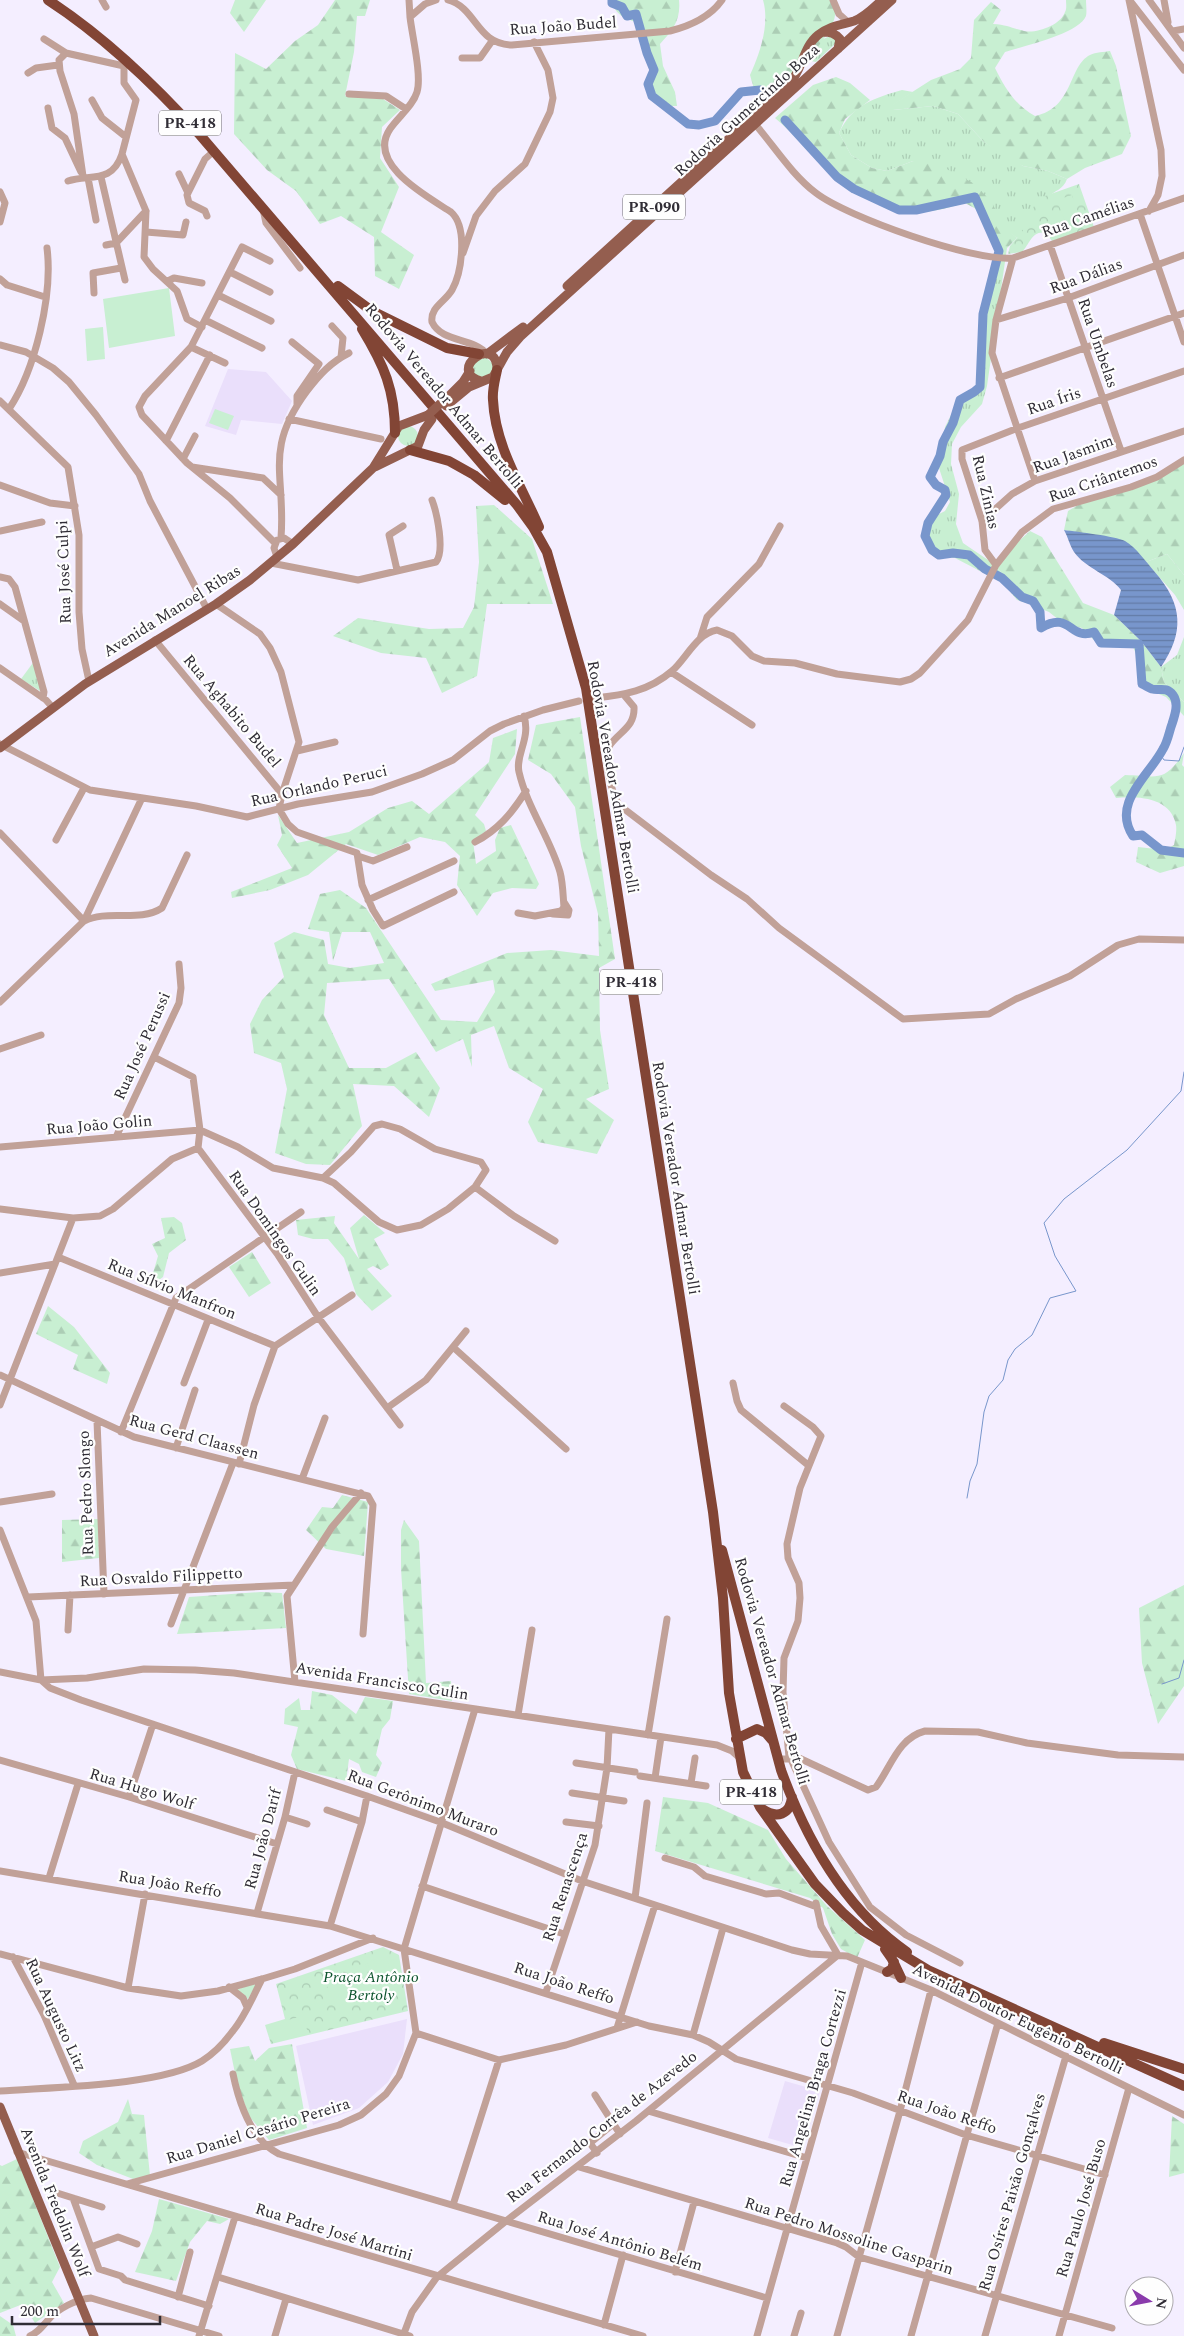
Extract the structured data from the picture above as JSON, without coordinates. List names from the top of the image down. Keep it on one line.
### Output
{"streets":{"highway":["PR-418","Rodovia Vereador Admar Bertolli"],"main road":["Rodovia Gumercindo Boza","PR-090","Avenida Manoel Ribas","Avenida Fredolin Wolf"],"street":["Rua João Budel","Rua Camélias","Rua Dálias","Rua Umbelas","Rua Íris","Rua Jasmim","Rua Criântemos","Rua Zinias","Rua José Culpi","Rua Aghabito Budel","Rua Orlando Peruci","Rua José Perussi","Rua João Golin","Rua Domingos Gulin","Rua Sílvio Manfron","Rua Gerd Claassen","Rua Pedro Slongo","Rua Osvaldo Filippetto","Avenida Francisco Gulin","Rua Hugo Wolf","Rua Gerônimo Muraro","Rua João Darif","Rua João Reffo","Rua Renascença","Rua Augusto Litz","Avenida Doutor Eugênio Bertolli","Rua Angelina Braga Cortezzi","Rua Fernando Corrêa de Azevedo","Rua Daniel Cesário Pereira","Rua Osíres Paixão Gonçalves","Rua Paulo José Buso","Rua Padre José Martini","Rua Pedro Mossoline Gasparin","Rua José Antônio Belém"]},"crossings":[["Rodovia Gumercindo Boza","Rua Camélias"],["Rua Camélias","Rua Umbelas"],["Rua Dálias","Rua Umbelas"],["Rua Umbelas","Rua Íris"],["Rua Umbelas","Rua Jasmim"],["Rodovia Vereador Admar Bertolli","Avenida Francisco Gulin"],["Rua Íris","Rua Zinias"],["Rua Jasmim","Rua Zinias"],["Rua Criântemos","Rua Zinias"],["Rua José Culpi","Avenida Manoel Ribas"],["Avenida Manoel Ribas","Rua Aghabito Budel"],["Avenida Manoel Ribas","Rua Orlando Peruci"],["Rua José Perussi","Rua João Golin"],["Rua Gerd Claassen","Rua Pedro Slongo"],["Rua Pedro Slongo","Rua Osvaldo Filippetto"],["Avenida Francisco Gulin","Rua Gerônimo Muraro"],["Avenida Francisco Gulin","Rua Renascença"],["Rua Hugo Wolf","Rua João Darif"],["Rua Gerônimo Muraro","Rua João Darif"],["Rua Gerônimo Muraro","Rua Renascença"],["Rua Gerônimo Muraro","Avenida Doutor Eugênio Bertolli"],["Rua Gerônimo Muraro","Rua Fernando Corrêa de Azevedo"],["Rua João Darif","Rua João Reffo"],["Rua João Reffo","Rua Renascença"],["Rua João Reffo","Rua Angelina Braga Cortezzi"],["Rua João Reffo","Rua Fernando Corrêa de Azevedo"],["Rua João Reffo","Rua Daniel Cesário Pereira"],["Rua João Reffo","Rua Osíres Paixão Gonçalves"],["Rua João Reffo","Rua Paulo José Buso"],["Avenida Doutor Eugênio Bertolli","Rua Angelina Braga Cortezzi"],["Avenida Doutor Eugênio Bertolli","Rua Fernando Corrêa de Azevedo"],["Avenida Doutor Eugênio Bertolli","Rua Osíres Paixão Gonçalves"],["Avenida Doutor Eugênio Bertolli","Rua Paulo José Buso"],["Rua Angelina Braga Cortezzi","Rua Pedro Mossoline Gasparin"],["Rua Angelina Braga Cortezzi","Rua José Antônio Belém"],["Rua Fernando Corrêa de Azevedo","Rua Padre José Martini"],["Rua Fernando Corrêa de Azevedo","Rua Pedro Mossoline Gasparin"],["Rua Fernando Corrêa de Azevedo","Rua José Antônio Belém"],["Rua Daniel Cesário Pereira","Rua Padre José Martini"],["Rua Daniel Cesário Pereira","Rua José Antônio Belém"],["Rua Osíres Paixão Gonçalves","Rua Pedro Mossoline Gasparin"],["Avenida Fredolin Wolf","Rua Padre José Martini"],["Rua Paulo José Buso","Rua Pedro Mossoline Gasparin"]],"parks":["Praça Antônio Bertoly"],"scale_bar":"200 m","north":"right"}
